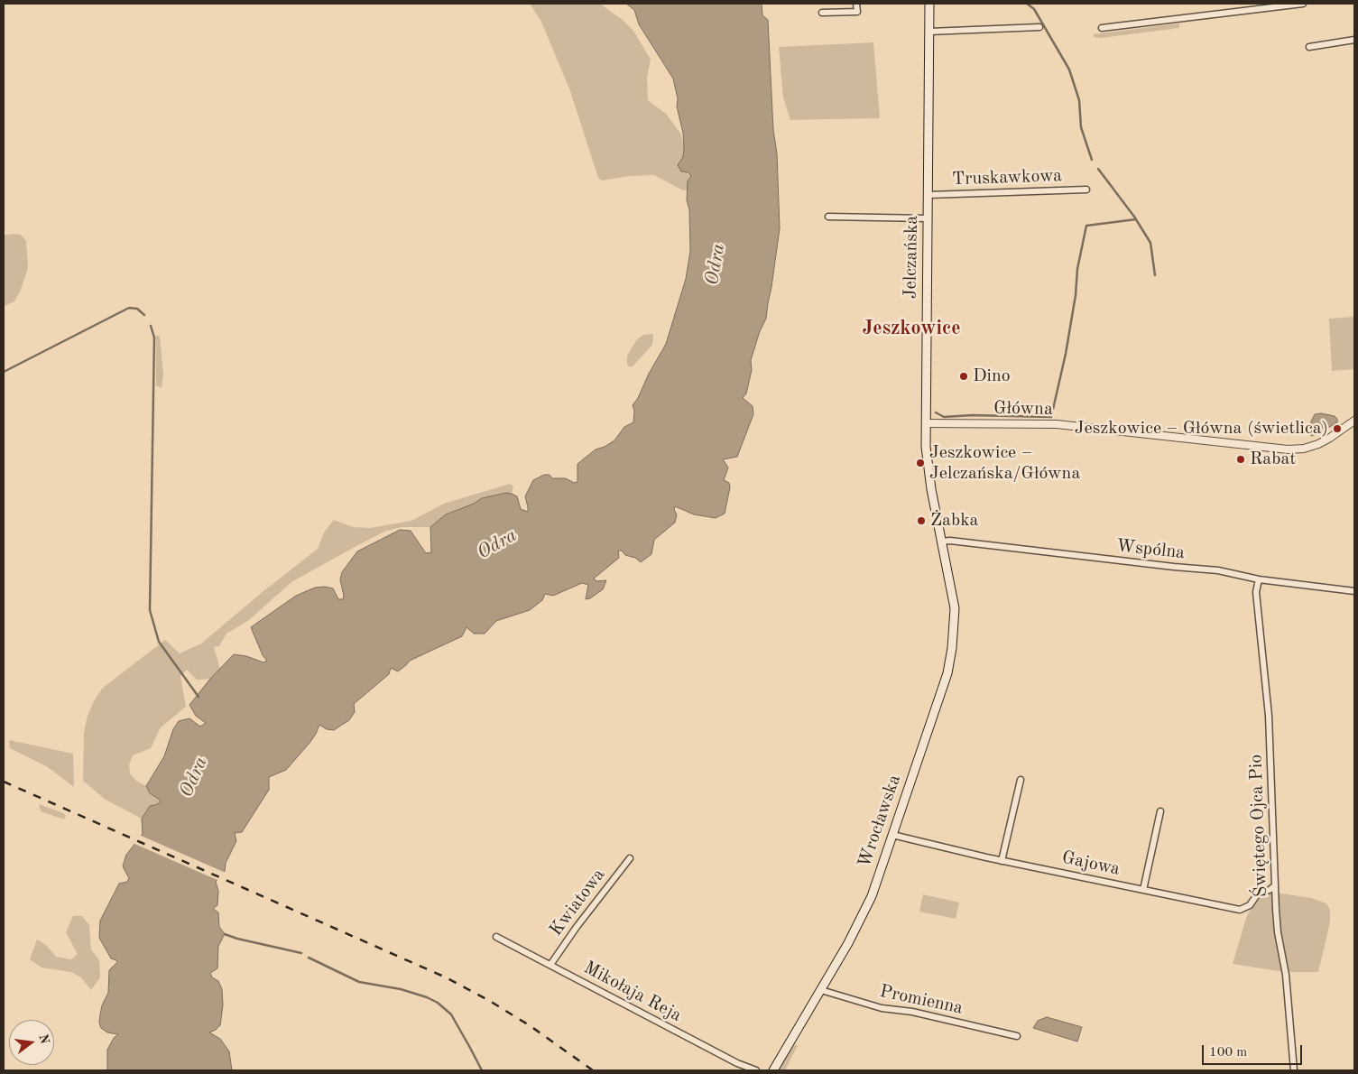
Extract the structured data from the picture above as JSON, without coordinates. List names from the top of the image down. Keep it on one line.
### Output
{"streets":{"main road":["Jelczańska","Wrocławska"],"street":["Truskawkowa","Główna","Wspólna","Świętego Ojca Pio","Gajowa","Kwiatowa","Mikołaja Reja","Promienna"]},"crossings":[["Truskawkowa","Jelczańska"],["Jelczańska","Główna"],["Jelczańska","Wspólna"],["Jelczańska","Wrocławska"],["Wspólna","Świętego Ojca Pio"],["Wrocławska","Gajowa"],["Wrocławska","Promienna"],["Świętego Ojca Pio","Gajowa"],["Kwiatowa","Mikołaja Reja"]],"districts":["Jeszkowice"],"water":["Odra"],"places":["Dino","Jeszkowice – Główna (świetlica)","Rabat","Jeszkowice – Jelczańska/Główna","Żabka"],"scale_bar":"100 m","north":"right"}
